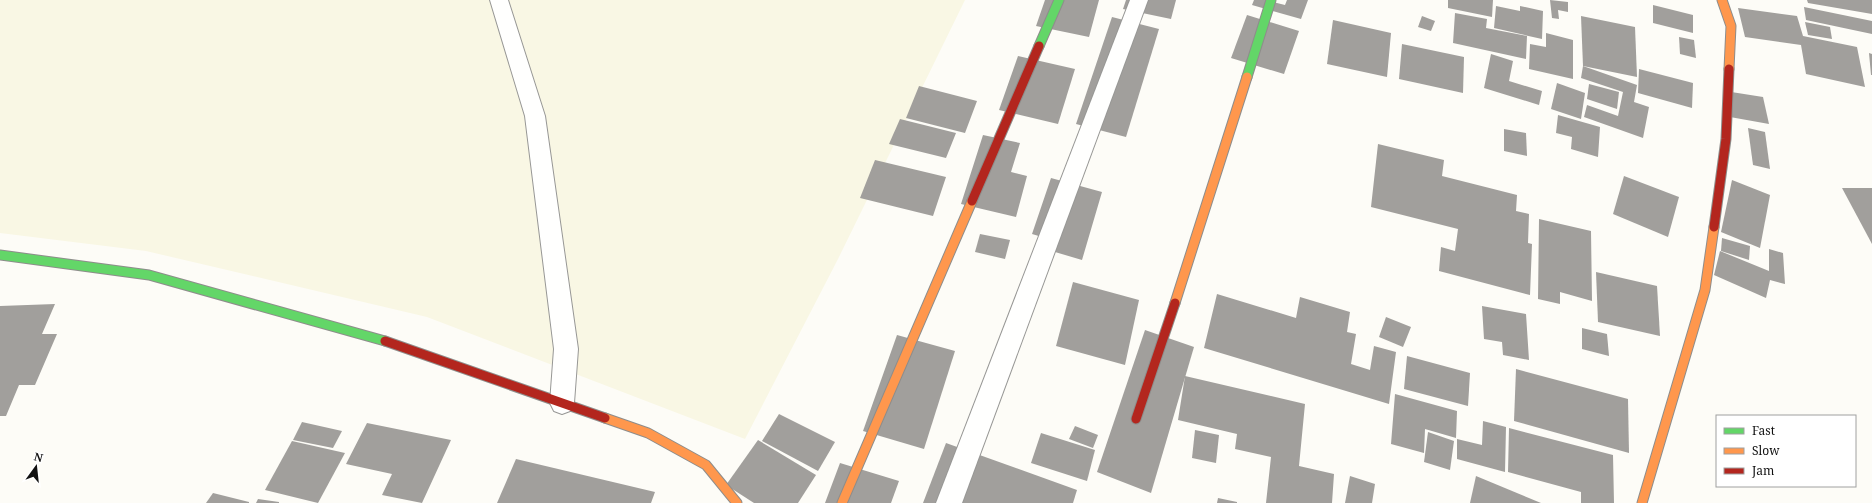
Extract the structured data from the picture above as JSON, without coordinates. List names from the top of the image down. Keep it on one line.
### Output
{"legend":["Fast","Slow","Jam"],"north":"top"}
